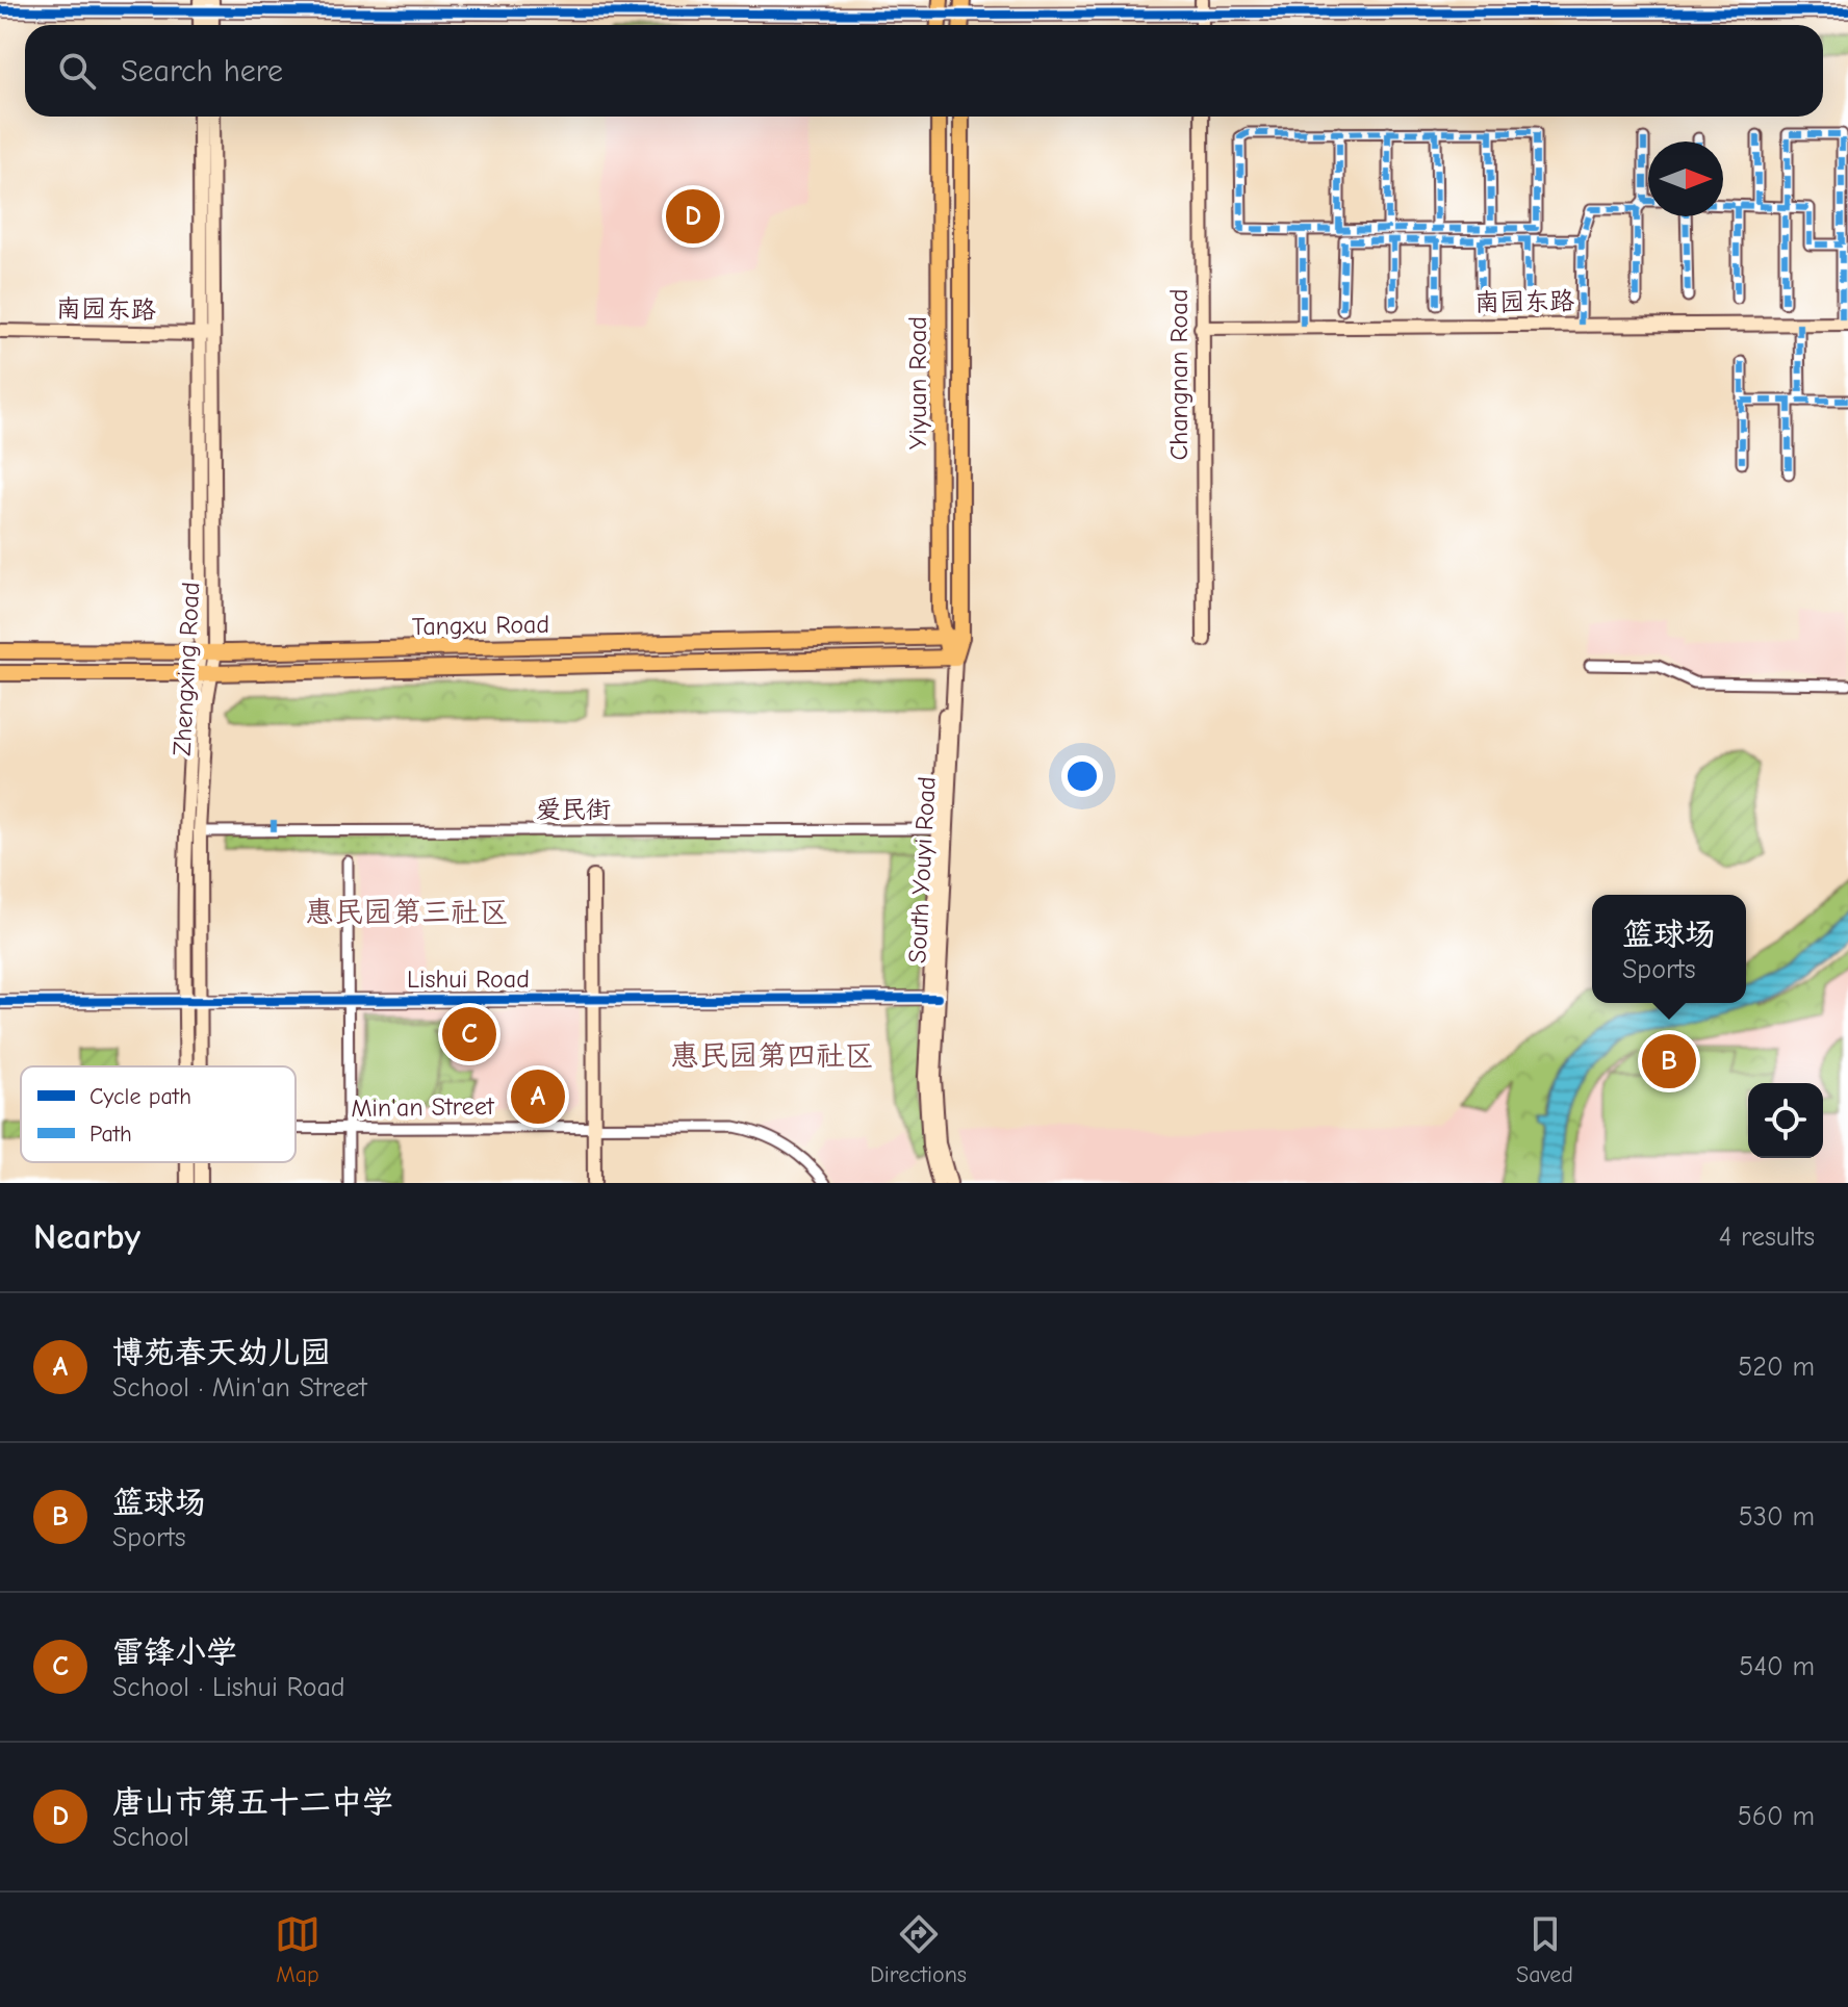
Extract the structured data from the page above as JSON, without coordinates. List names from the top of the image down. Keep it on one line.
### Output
{"streets":{"main road":["Yiyuan Road","Tangxu Road"],"street":["南园东路","Changnan Road","Zhengxing Road","爱民街","South Youyi Road","Lishui Road","Min'an Street"]},"crossings":[["南园东路","Changnan Road"],["南园东路","Zhengxing Road"],["Yiyuan Road","Tangxu Road"],["Yiyuan Road","South Youyi Road"],["Tangxu Road","Zhengxing Road"],["Tangxu Road","South Youyi Road"],["Zhengxing Road","爱民街"],["Zhengxing Road","Lishui Road"],["爱民街","South Youyi Road"],["South Youyi Road","Lishui Road"]],"districts":["惠民园第三社区","惠民园第四社区"],"legend":["Cycle path","Path"],"north":"right","page":{"search":"Search here","pins":["D","C","B","A"],"popup":["篮球场","Sports"],"heading":["Nearby","4 results"],"list":[{"mark":"A","name":"博苑春天幼儿园","note":"School · Min'an Street","value":"520 m"},{"mark":"B","name":"篮球场","note":"Sports","value":"530 m"},{"mark":"C","name":"雷锋小学","note":"School · Lishui Road","value":"540 m"},{"mark":"D","name":"唐山市第五十二中学","note":"School","value":"560 m"}],"nav":["Map","Directions","Saved"]}}
